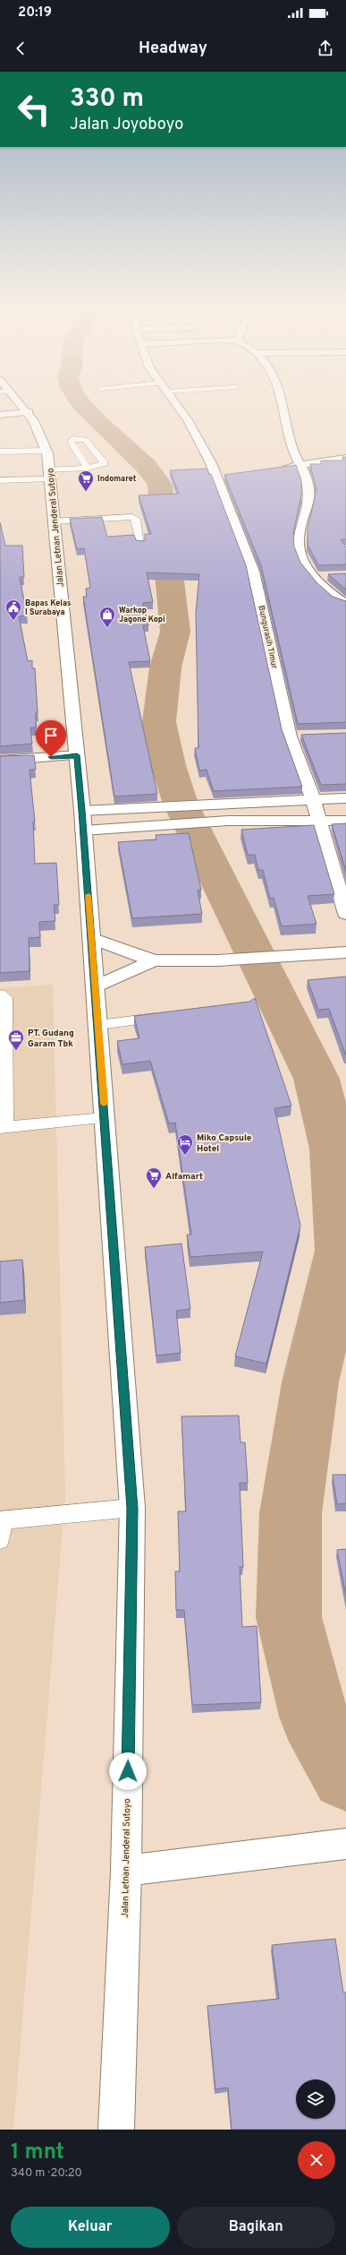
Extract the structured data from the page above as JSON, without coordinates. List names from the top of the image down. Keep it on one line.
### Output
{"streets":{"main road":["Jalan Letnan Jenderal Sutoyo","Bungurasih Timur"]},"places":{"supermarket":["Indomaret","Alfamart"],"public building":["Bapas Kelas I Surabaya"],"shop":["Warkop Jagone Kopi"],"office":["PT. Gudang Garam Tbk"],"hotel":["Miko Capsule Hotel"]},"page":{"status":"20:19","header":"Headway","turn":["330 m","Jalan Joyoboyo"],"heading":["1 mnt","340 m · 20:20"],"buttons":["Keluar","Bagikan"]}}
